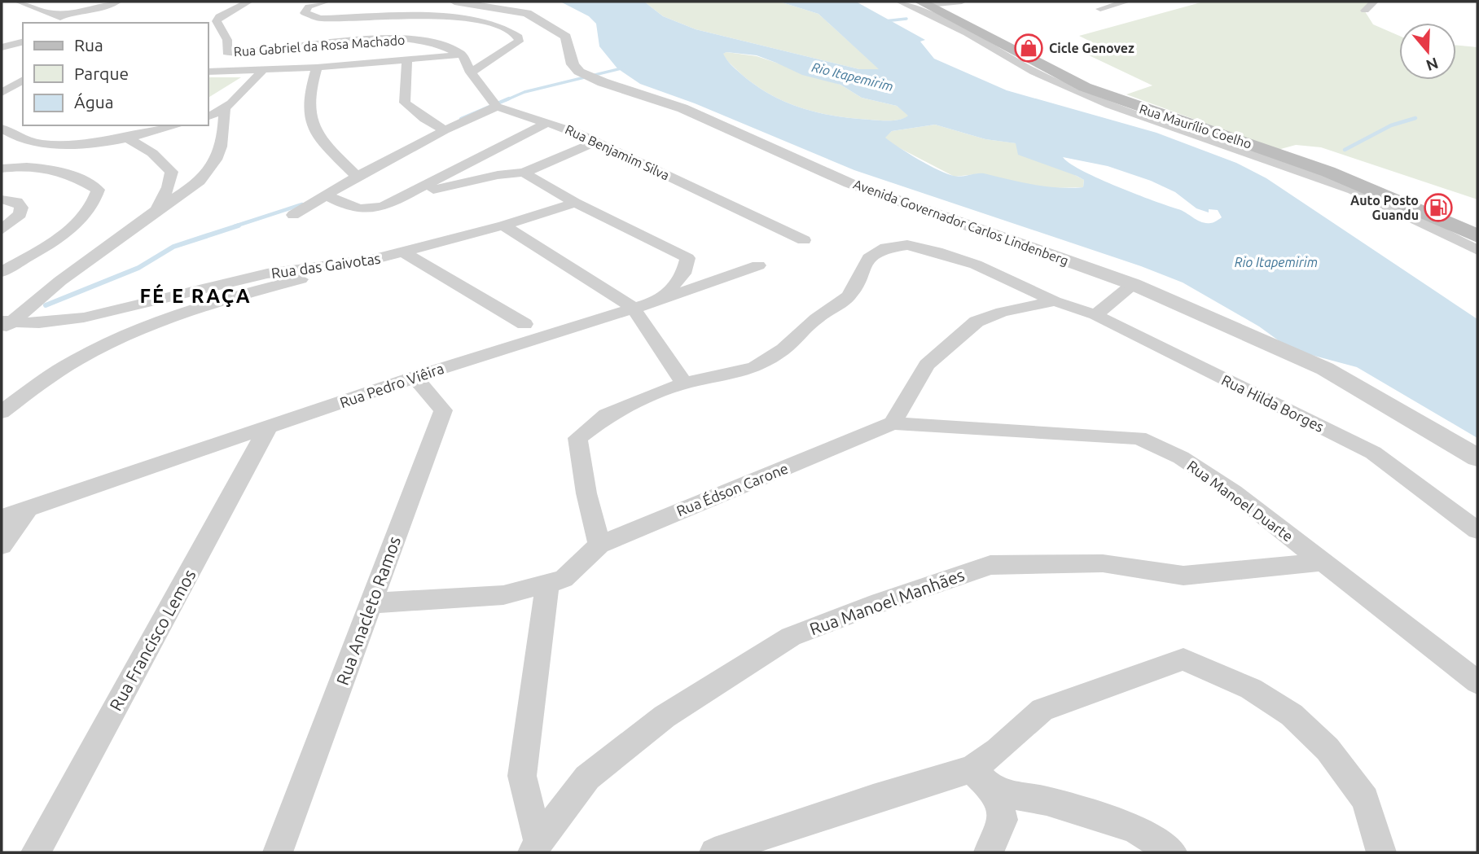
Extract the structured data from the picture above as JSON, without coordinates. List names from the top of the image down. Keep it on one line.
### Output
{"streets":{"main road":["Rua Maurílio Coelho"],"street":["Rua Gabriel da Rosa Machado","Rua Benjamim Silva","Avenida Governador Carlos Lindenberg","Rua das Gaivotas","Rua Pedro Viêira","Rua Hilda Borges","Rua Édson Carone","Rua Manoel Duarte","Rua Manoel Manhães","Rua Anacleto Ramos","Rua Francisco Lemos"]},"crossings":[["Rua Pedro Viêira","Rua Anacleto Ramos"],["Rua Pedro Viêira","Rua Francisco Lemos"],["Rua Hilda Borges","Rua Édson Carone"],["Rua Édson Carone","Rua Manoel Duarte"],["Rua Édson Carone","Rua Anacleto Ramos"],["Rua Manoel Duarte","Rua Manoel Manhães"]],"districts":["FÉ E RAÇA"],"water":["Rio Itapemirim"],"places":{"shop":["Cicle Genovez"],"fuel station":["Auto Posto Guandu"]},"legend":["Rua","Parque","Água"],"north":"bottom"}
